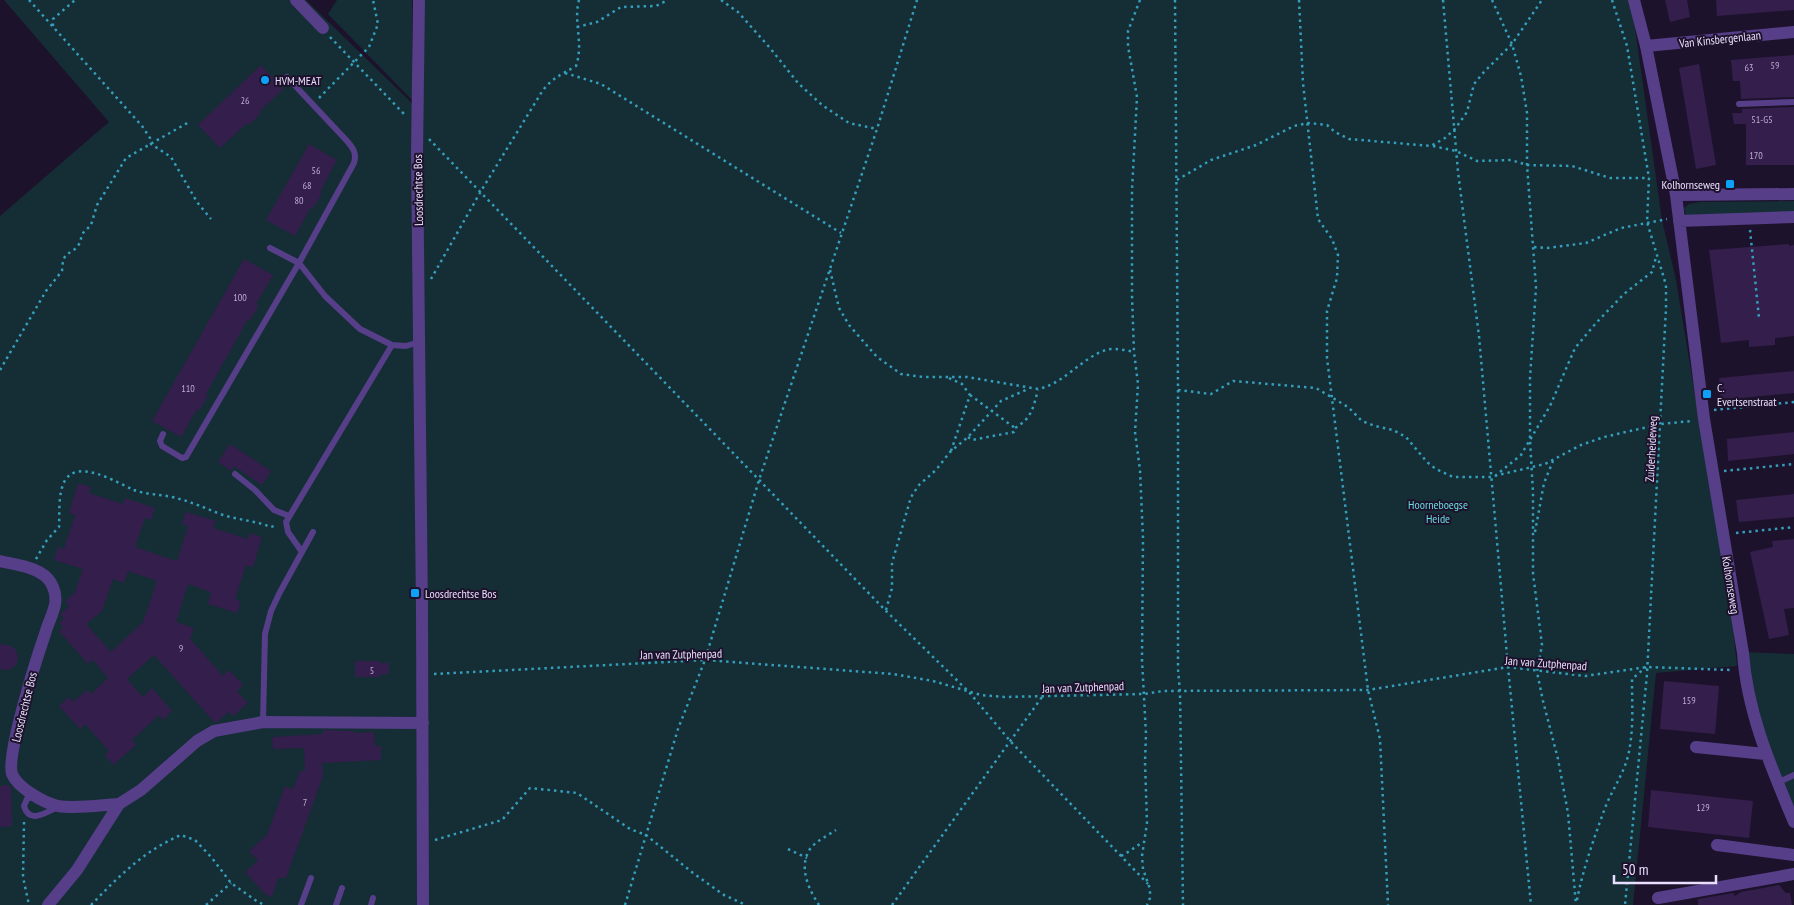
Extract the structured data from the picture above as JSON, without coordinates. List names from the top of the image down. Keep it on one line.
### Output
{"streets":{"street":["Van Kinsbergenlaan","Loosdrechtse Bos","Kolhornseweg"],"path":["Zuiderheideweg","Jan van Zutphenpad"]},"crossings":[["Van Kinsbergenlaan","Kolhornseweg"],["Loosdrechtse Bos","Jan van Zutphenpad"],["Zuiderheideweg","Jan van Zutphenpad"],["Kolhornseweg","Jan van Zutphenpad"]],"parks":["Hoorneboegse Heide"],"places":{"other":["HVM-MEAT"],"transit":["Kolhornseweg","C. Evertsenstraat","Loosdrechtse Bos"]},"house_numbers":["59","63","26","51-G5","170","56","68","80","100","110","9","5","159","7","129"],"scale_bar":"50 m"}
